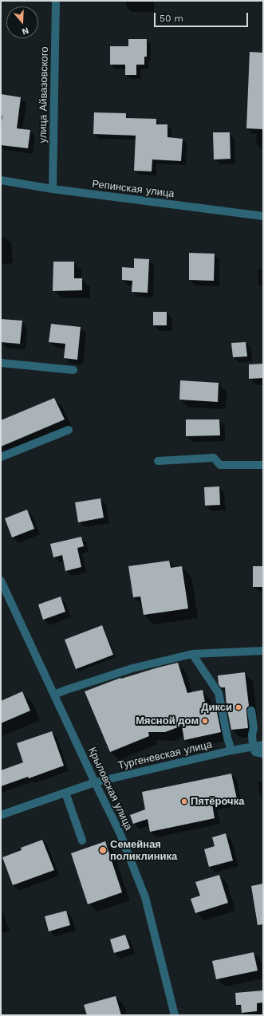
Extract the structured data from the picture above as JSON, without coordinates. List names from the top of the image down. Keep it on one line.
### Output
{"streets":{"street":["улица Айвазовского","Репинская улица","Тургеневская улица","Крыловская улица"]},"crossings":[["улица Айвазовского","Репинская улица"],["Тургеневская улица","Крыловская улица"]],"places":["Дикси","Мясной дом","Пятёрочка","Семейная поликлиника"],"scale_bar":"50 m","north":"bottom"}
